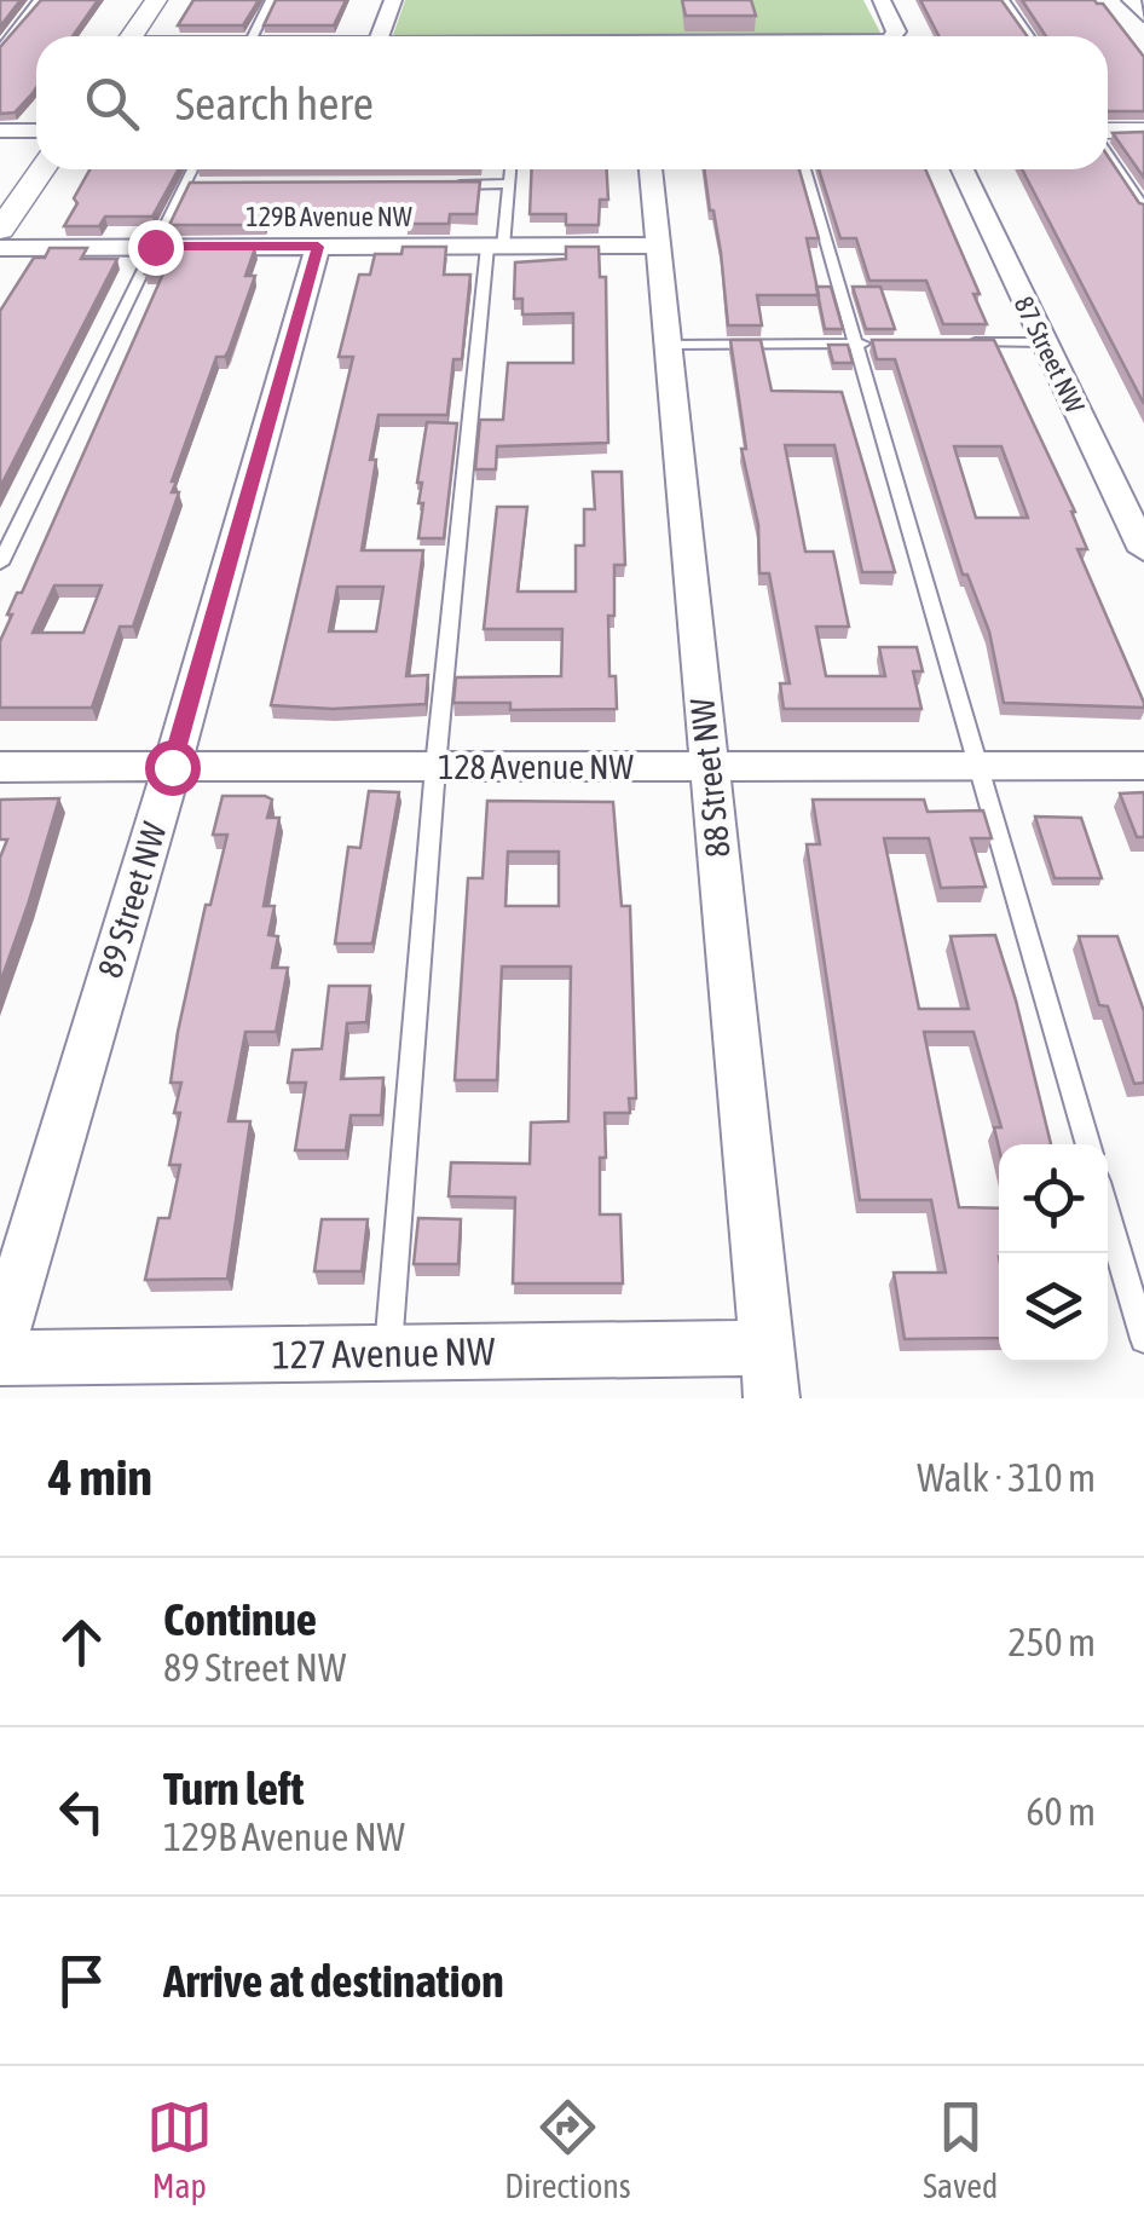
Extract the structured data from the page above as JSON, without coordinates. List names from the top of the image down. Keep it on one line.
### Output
{"streets":{"street":["129B Avenue NW","87 Street NW","128 Avenue NW","88 Street NW","89 Street NW","127 Avenue NW"]},"crossings":[["129B Avenue NW","88 Street NW"],["129B Avenue NW","89 Street NW"],["128 Avenue NW","88 Street NW"],["128 Avenue NW","89 Street NW"],["88 Street NW","127 Avenue NW"]],"page":{"search":"Search here","heading":["4 min","Walk · 310 m"],"list":[["Continue","89 Street NW","250 m"],["Turn left","129B Avenue NW","60 m"],"Arrive at destination"],"nav":["Map","Directions","Saved"]}}
